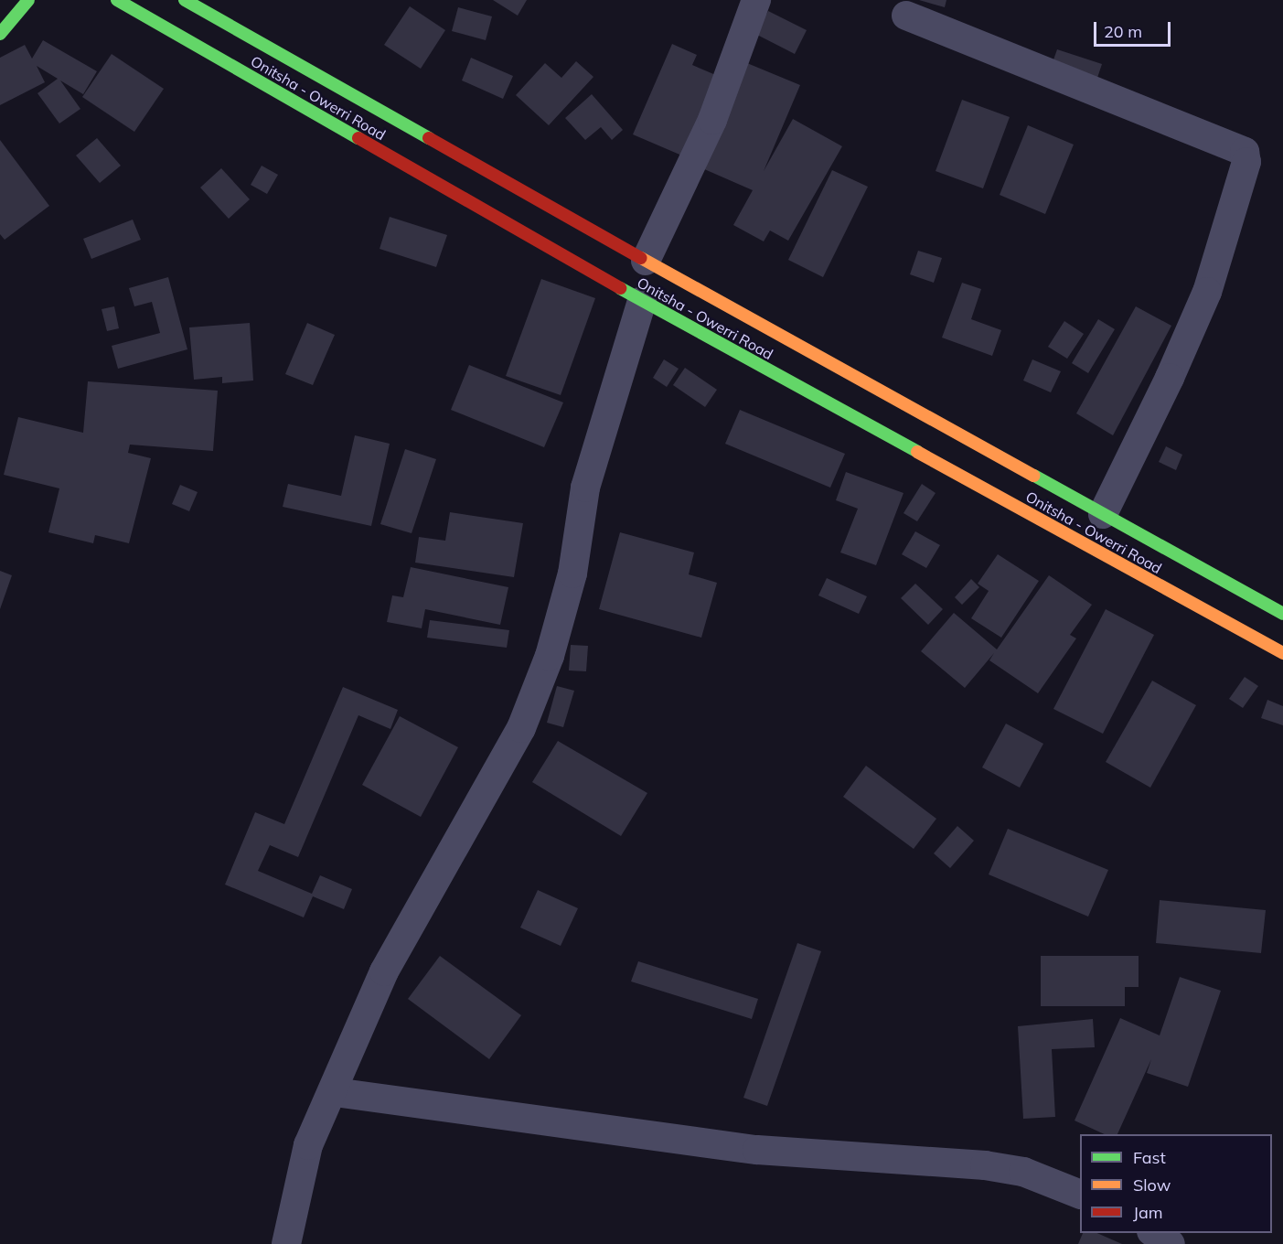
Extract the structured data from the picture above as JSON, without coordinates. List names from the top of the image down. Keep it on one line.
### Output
{"streets":{"main road":["Onitsha - Owerri Road"]},"legend":["Fast","Slow","Jam"],"scale_bar":"20 m"}
